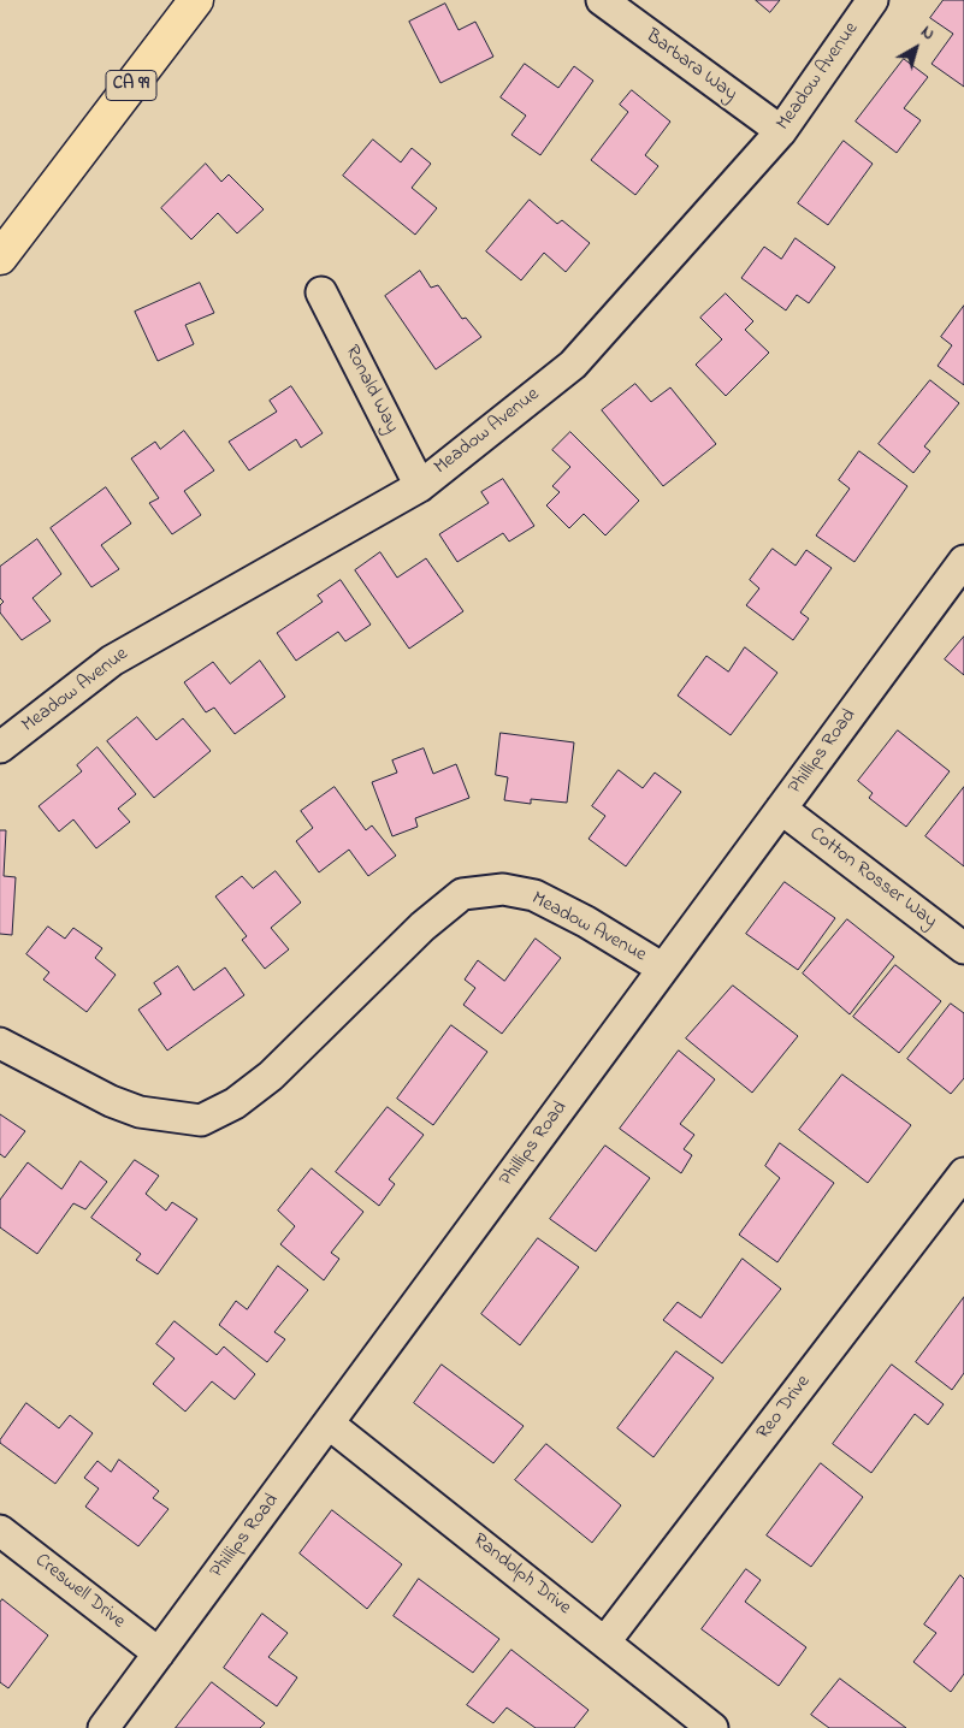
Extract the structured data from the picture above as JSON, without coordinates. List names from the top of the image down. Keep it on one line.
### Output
{"streets":{"highway":["CA 99"],"street":["Barbara Way","Meadow Avenue","Ronald Way","Phillips Road","Cotton Rosser Way","Reo Drive","Randolph Drive","Creswell Drive"]},"crossings":[["Barbara Way","Meadow Avenue"],["Meadow Avenue","Ronald Way"],["Meadow Avenue","Phillips Road"],["Phillips Road","Cotton Rosser Way"],["Phillips Road","Randolph Drive"],["Phillips Road","Creswell Drive"],["Reo Drive","Randolph Drive"]],"north":"top right"}
